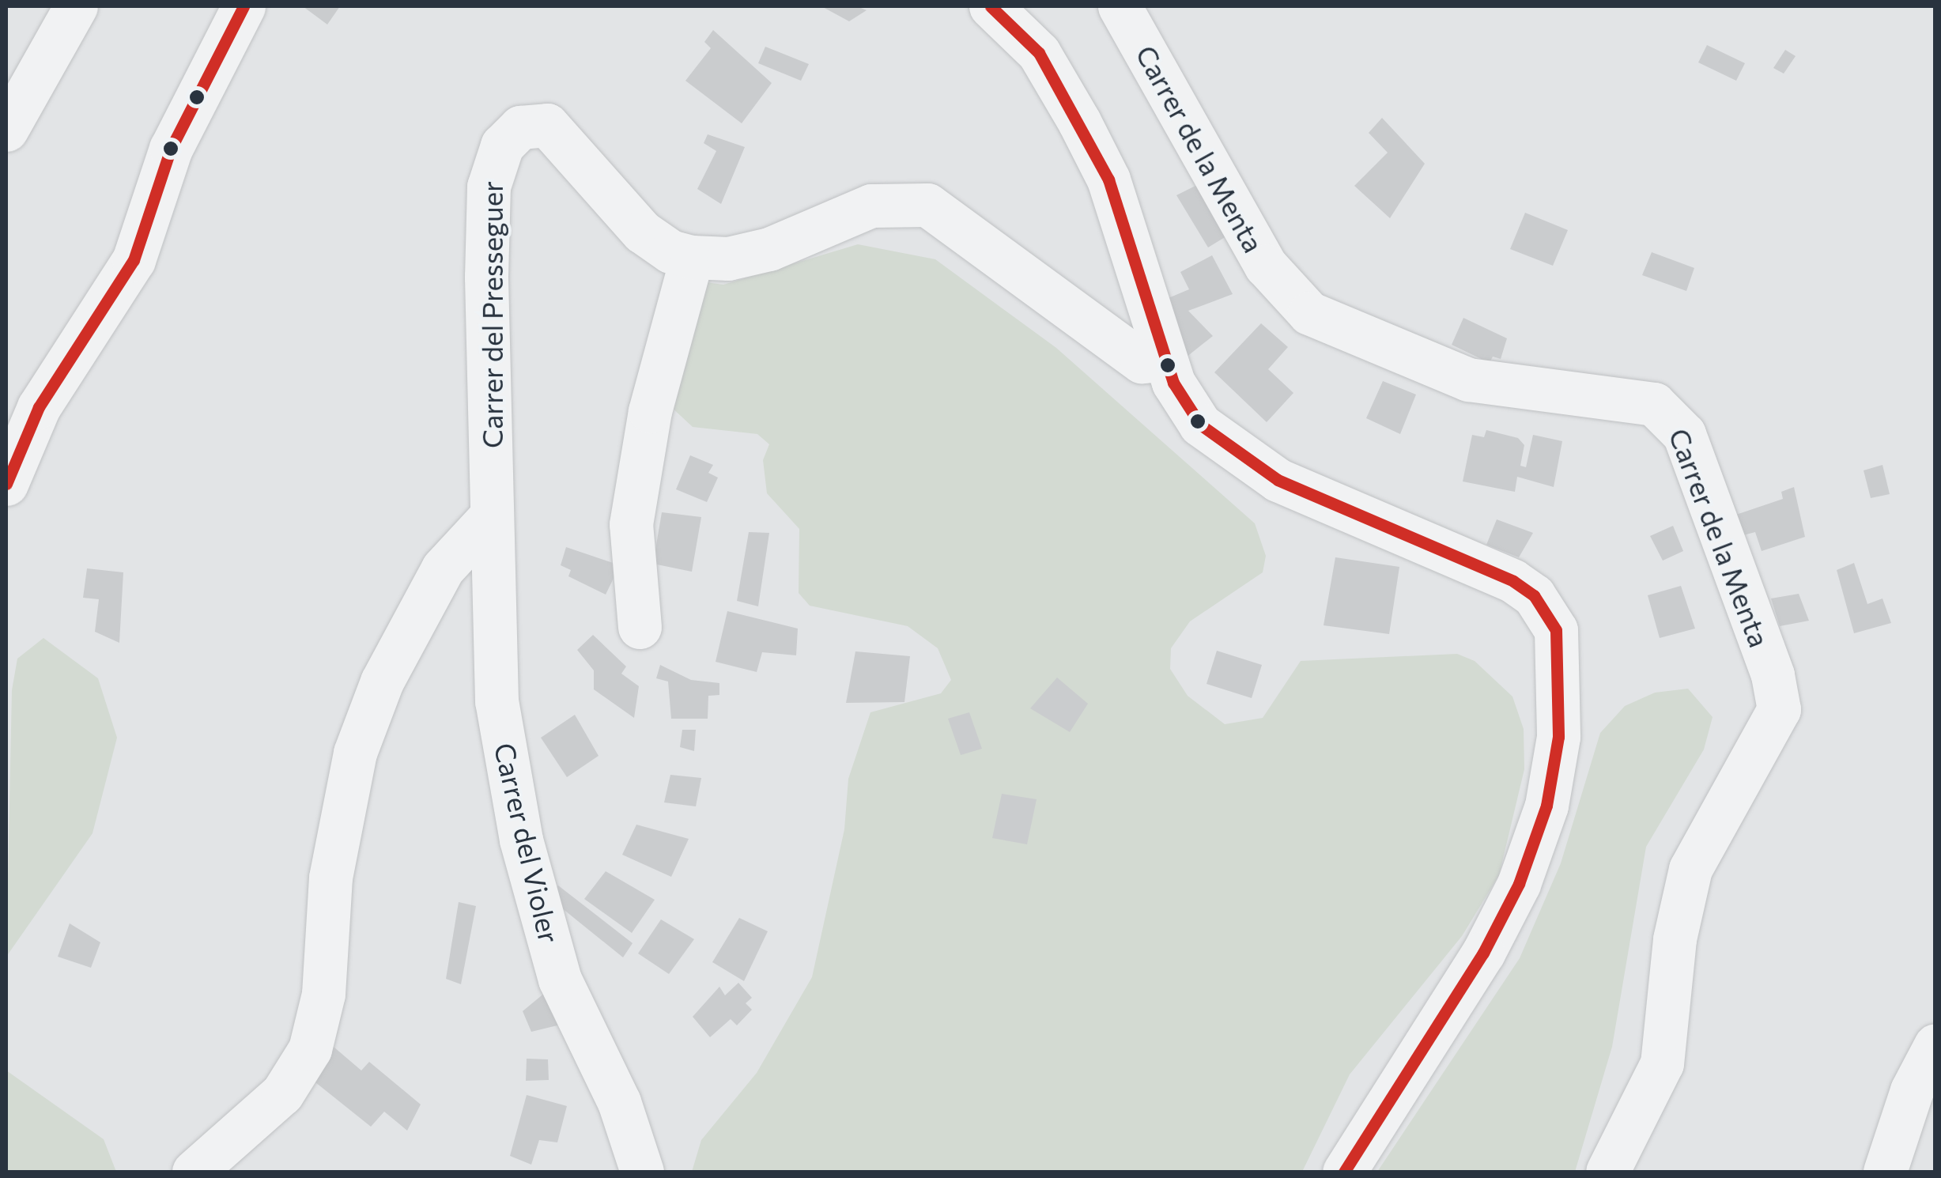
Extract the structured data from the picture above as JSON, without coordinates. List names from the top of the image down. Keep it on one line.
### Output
{"streets":{"street":["Carrer de la Menta","Carrer del Presseguer","Carrer del Violer"]},"crossings":[["Carrer del Presseguer","Carrer del Violer"]]}
